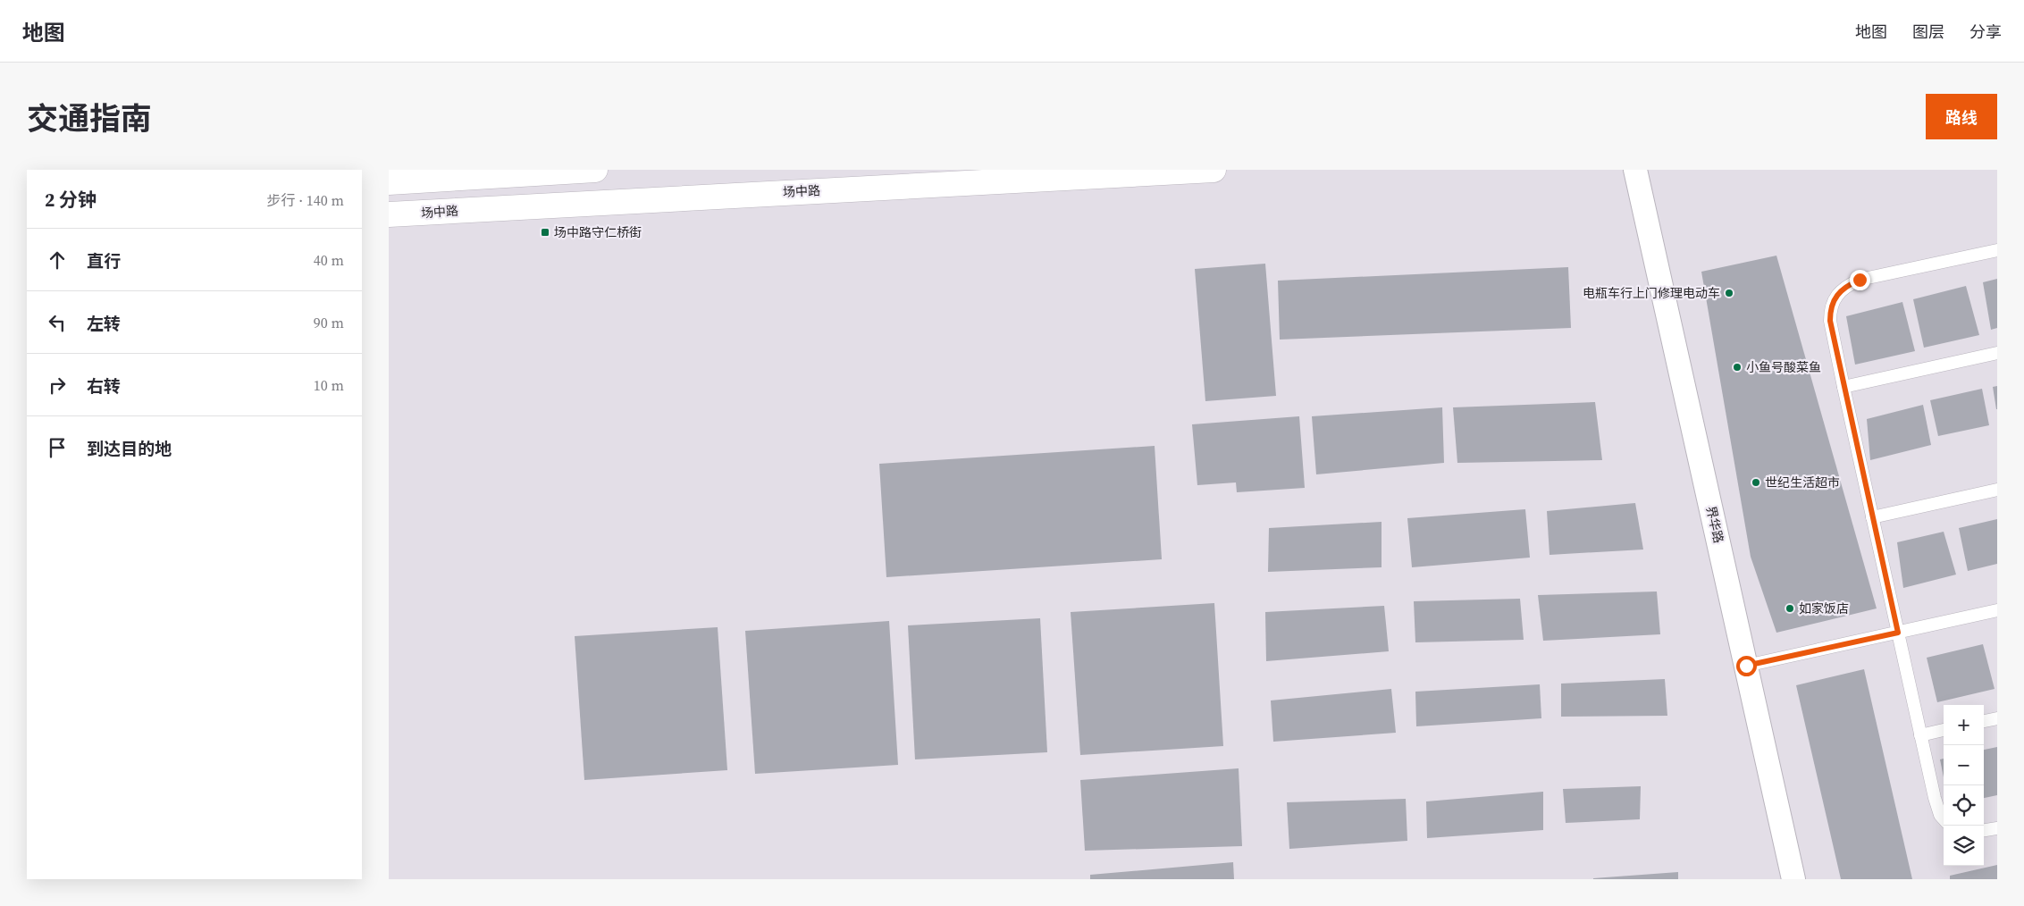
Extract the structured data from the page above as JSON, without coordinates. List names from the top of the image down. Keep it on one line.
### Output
{"streets":{"main road":["场中路"],"street":["界华路"]},"places":{"transit":["场中路守仁桥街"],"other":["电瓶车行上门修理电动车","小鱼号酸菜鱼","世纪生活超市","如家饭店"]},"page":{"header":"地图","nav":["地图","图层","分享"],"title":"交通指南","buttons":"路线","heading":["2 分钟","步行 · 140 m"],"list":[["直行","40 m"],["左转","90 m"],["右转","10 m"],"到达目的地"],"map_buttons":["+","−"]}}
